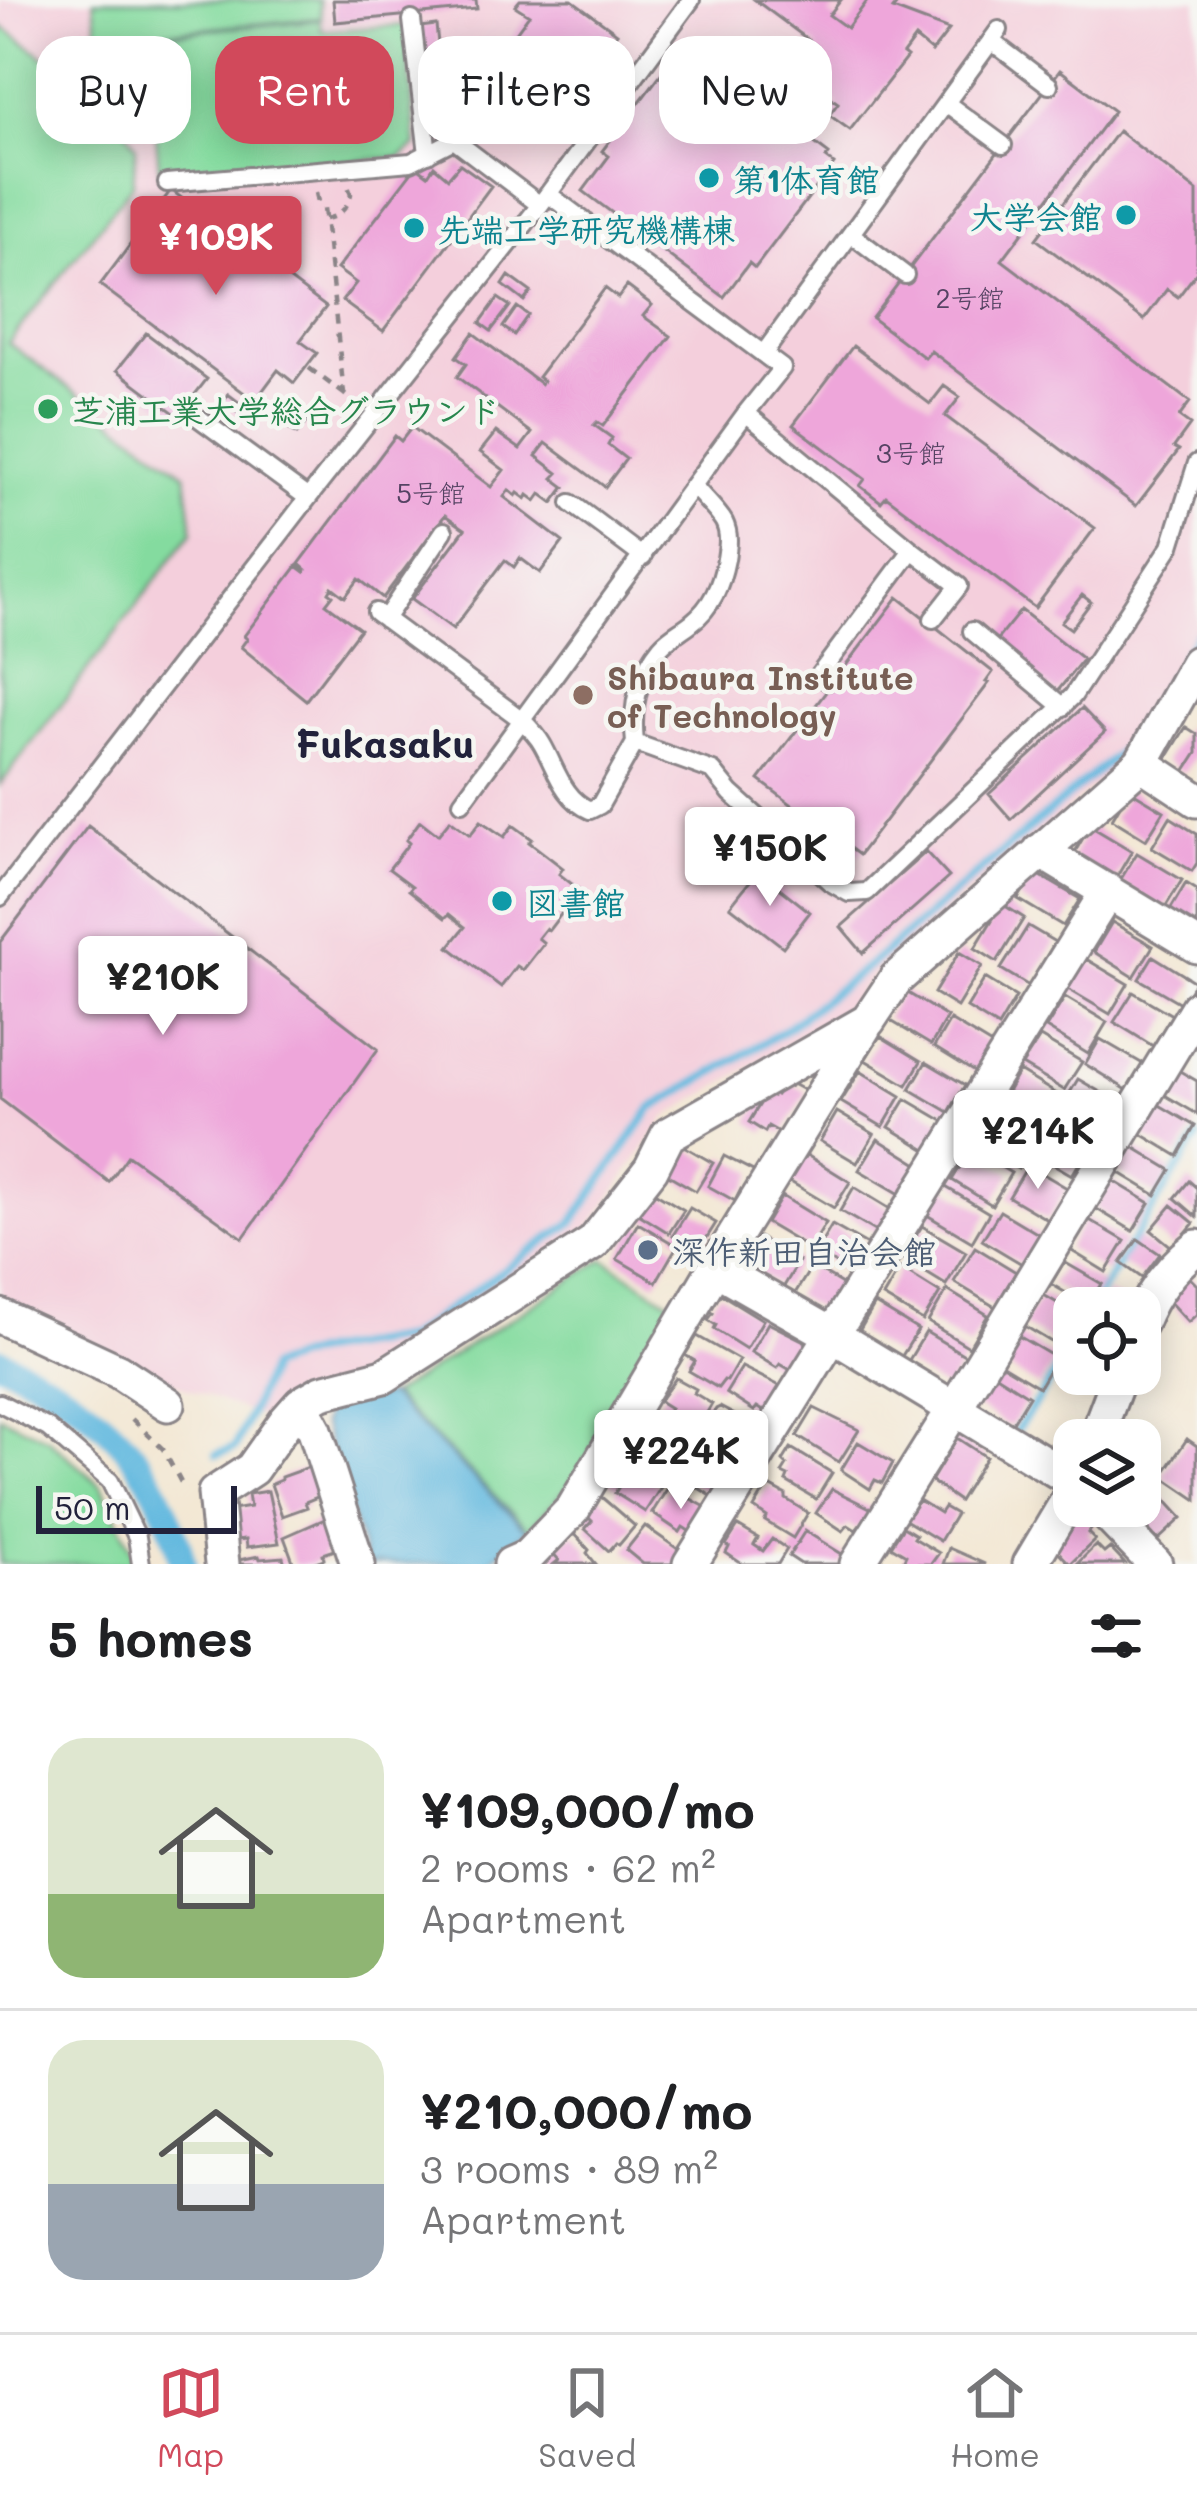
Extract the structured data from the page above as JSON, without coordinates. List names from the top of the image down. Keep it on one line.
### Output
{"districts":["Fukasaku"],"places":["第1体育館","大学会館","先端工学研究機構棟","芝浦工業大学総合グラウンド","Shibaura Institute of Technology","図書館","深作新田自治会館"],"house_numbers":["2号館","3号館","5号館"],"scale_bar":"50 m","page":{"chip":["Buy","Rent","Filters","New"],"price":["¥109K","¥150K","¥210K","¥214K","¥224K"],"scale":"50 m","heading":"5 homes","list":[{"name":"¥109,000/mo","note":"2 rooms · 62 m² · Apartment"},{"name":"¥210,000/mo","note":"3 rooms · 89 m² · Apartment"}],"tabs":["Map","Saved","Home"]}}
